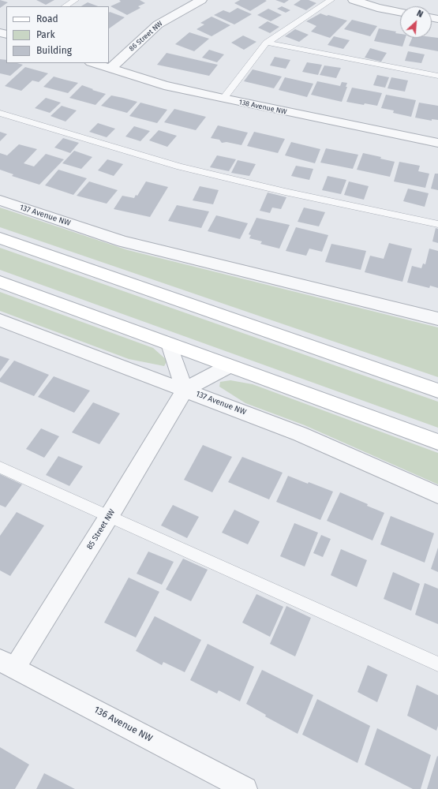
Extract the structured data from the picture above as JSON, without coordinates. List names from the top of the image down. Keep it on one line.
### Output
{"streets":{"street":["86 Street NW","138 Avenue NW","137 Avenue NW","85 Street NW","136 Avenue NW"]},"crossings":[["86 Street NW","138 Avenue NW"],["137 Avenue NW","85 Street NW"],["85 Street NW","136 Avenue NW"]],"legend":["Road","Park","Building"],"north":"top right"}
